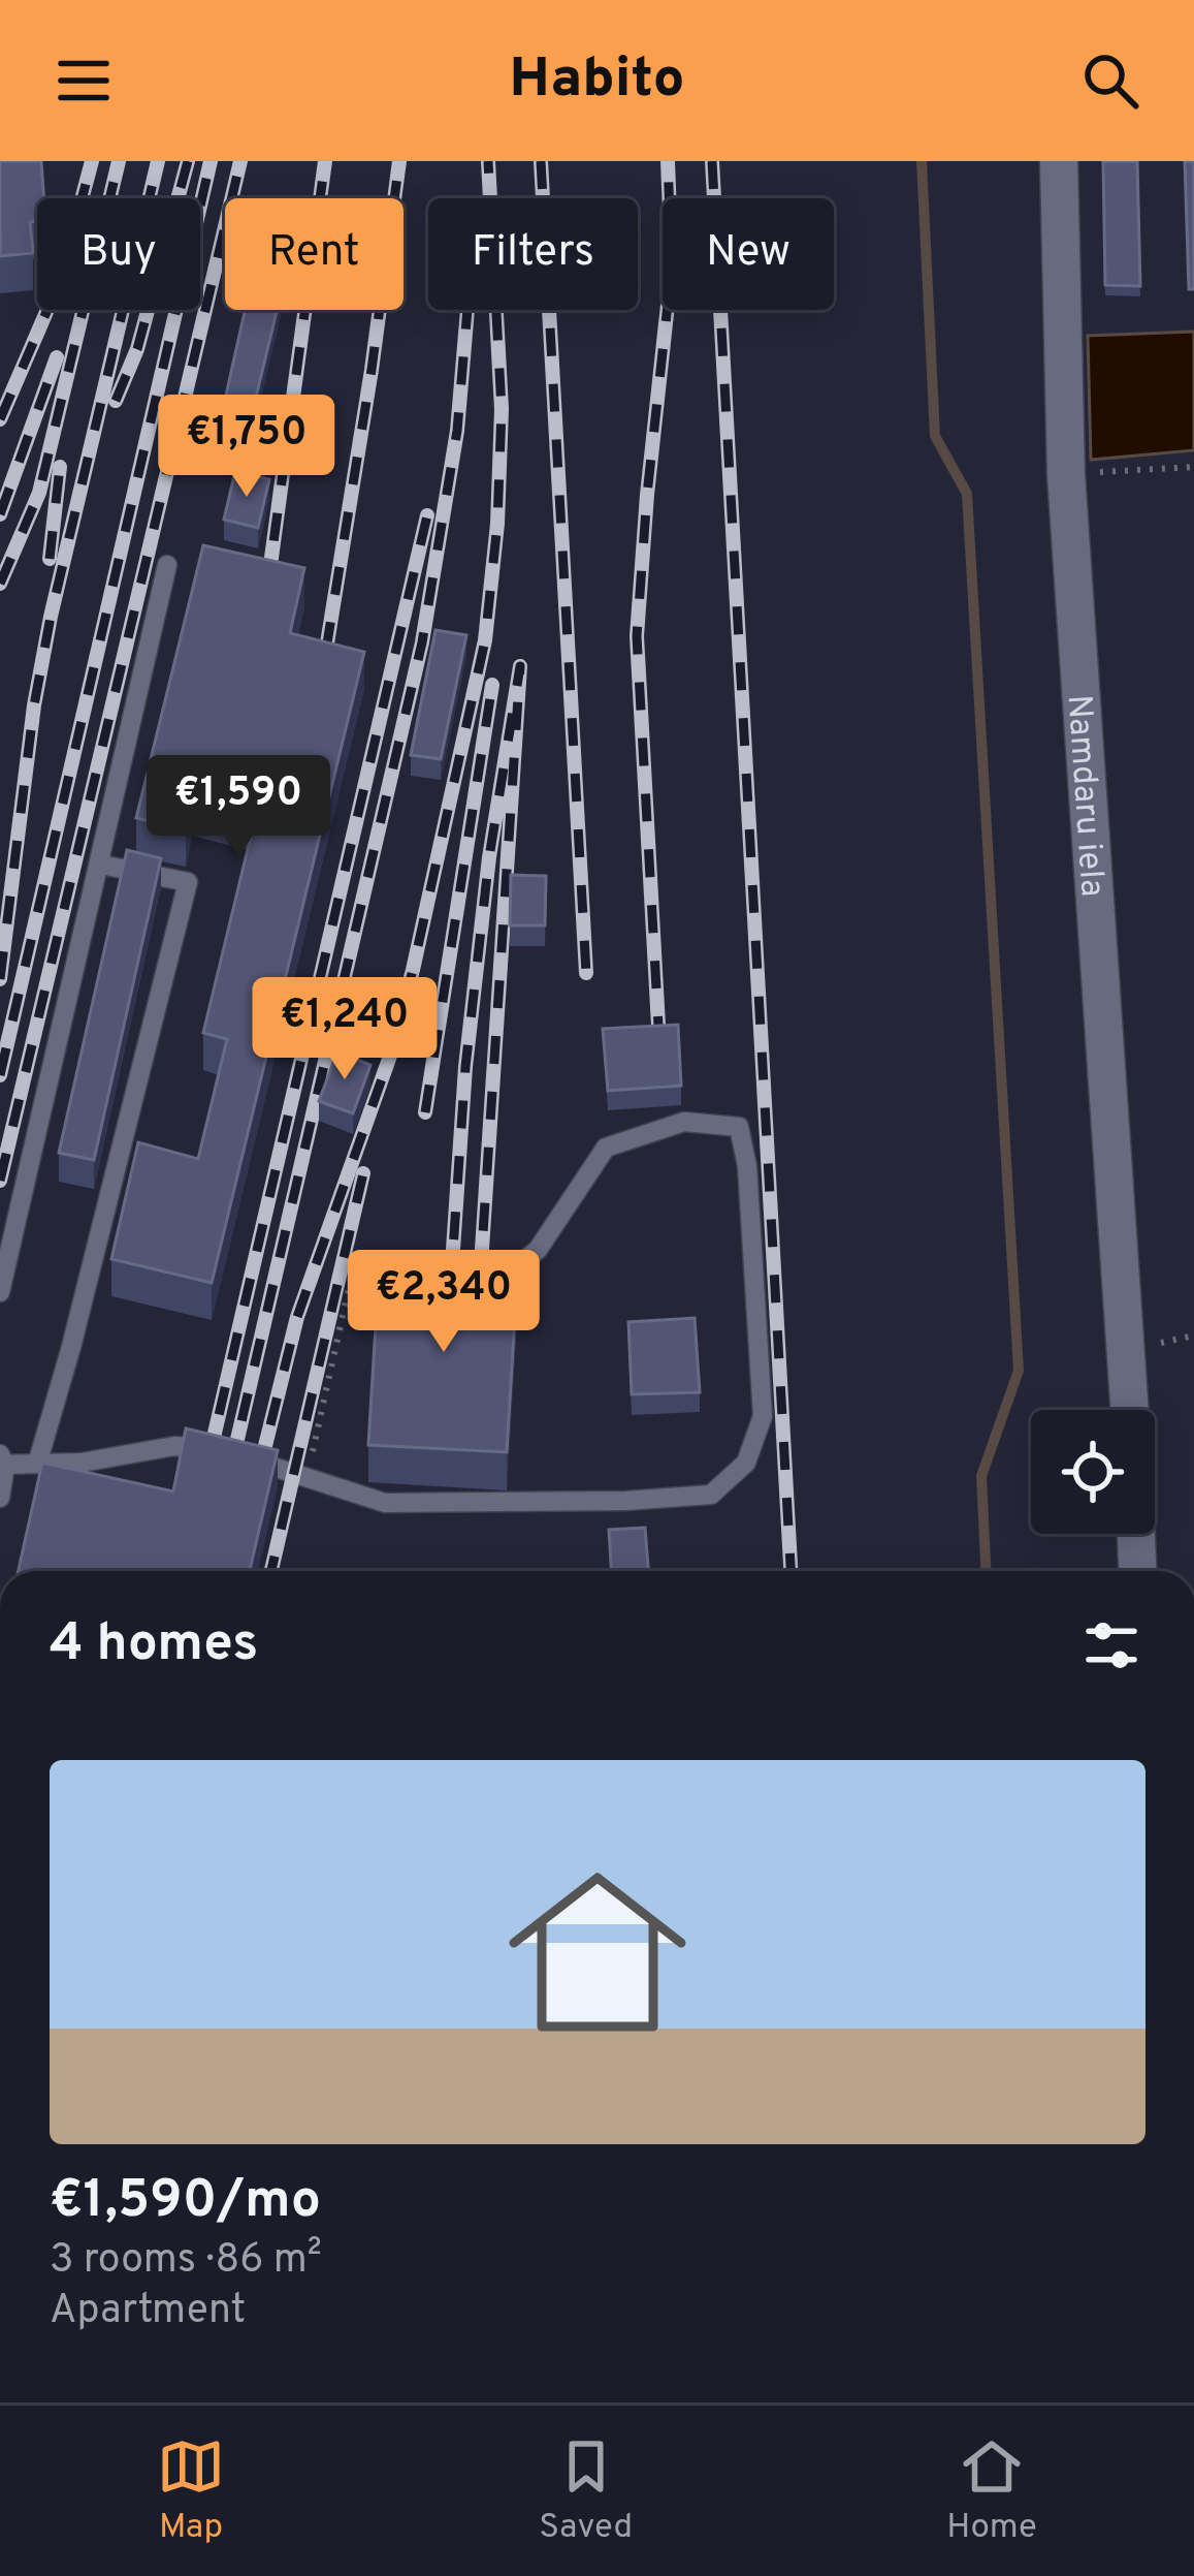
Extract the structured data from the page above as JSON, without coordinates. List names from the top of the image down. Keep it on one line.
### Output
{"streets":{"street":["Namdaru iela"]},"page":{"header":"Habito","chip":["Buy","Rent","Filters","New"],"price":["€1,750","€1,590","€1,240","€2,340"],"heading":"4 homes","list":[{"name":"€1,590/mo","note":"3 rooms · 86 m² · Apartment"}],"tabs":["Map","Saved","Home"]}}
